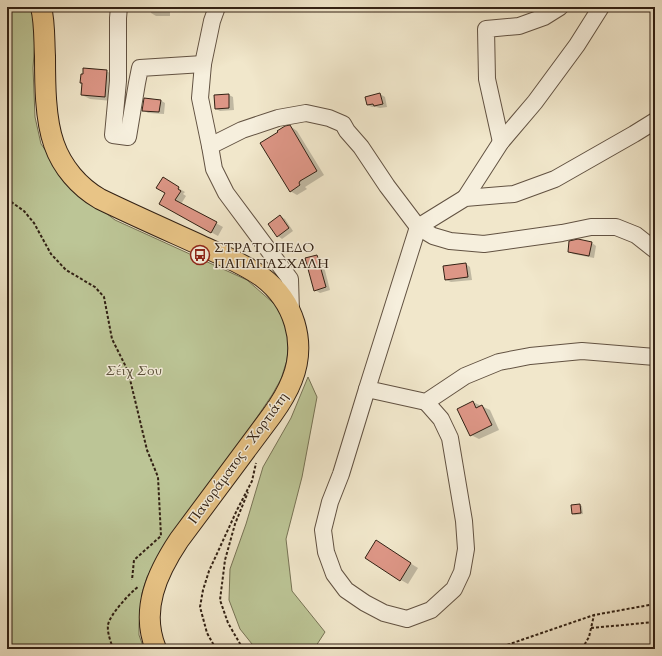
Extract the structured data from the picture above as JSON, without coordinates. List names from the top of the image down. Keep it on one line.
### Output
{"streets":{"main road":["Πανοράματος - Χορτιάτη"]},"parks":["Σέιχ Σου"],"places":{"bus stop":["ΣΤΡΑΤΟΠΕΔΟ ΠΑΠΑΠΑΣΧΑΛΗ"]}}
